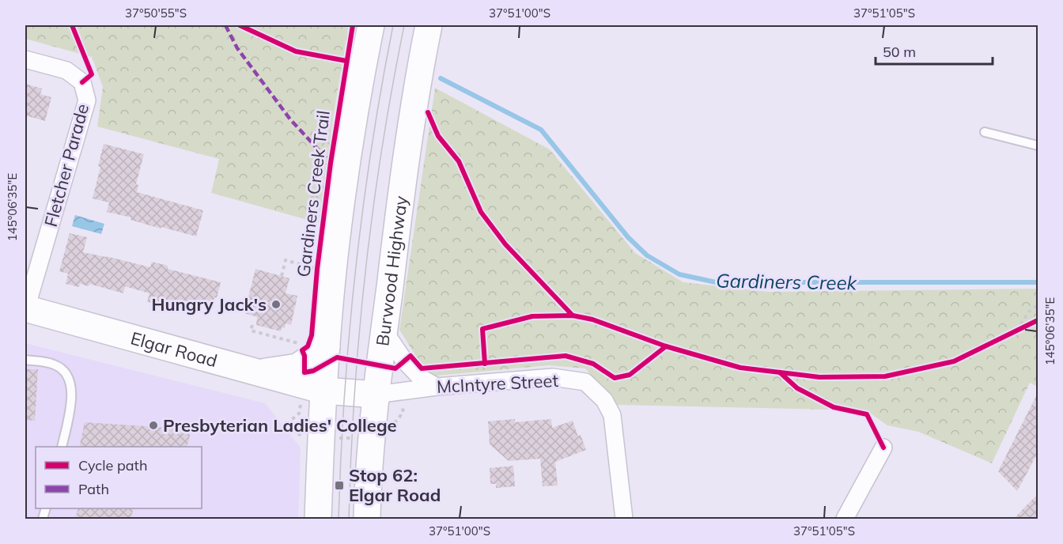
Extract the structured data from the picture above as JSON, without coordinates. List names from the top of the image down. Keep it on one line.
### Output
{"streets":{"main road":["Burwood Highway","Elgar Road"],"street":["Fletcher Parade","McIntyre Street"],"cycle path":["Gardiners Creek Trail"]},"crossings":[["Fletcher Parade","Elgar Road"],["Burwood Highway","McIntyre Street"]],"water":["Gardiners Creek"],"places":{"other":["Hungry Jack's","Presbyterian Ladies' College"],"transit":["Stop 62: Elgar Road"]},"legend":["Cycle path","Path"],"scale_bar":"50 m","coordinates":["37°50'55\"S","37°51'00\"S","37°51'05\"S","145°06'35\"E"]}
